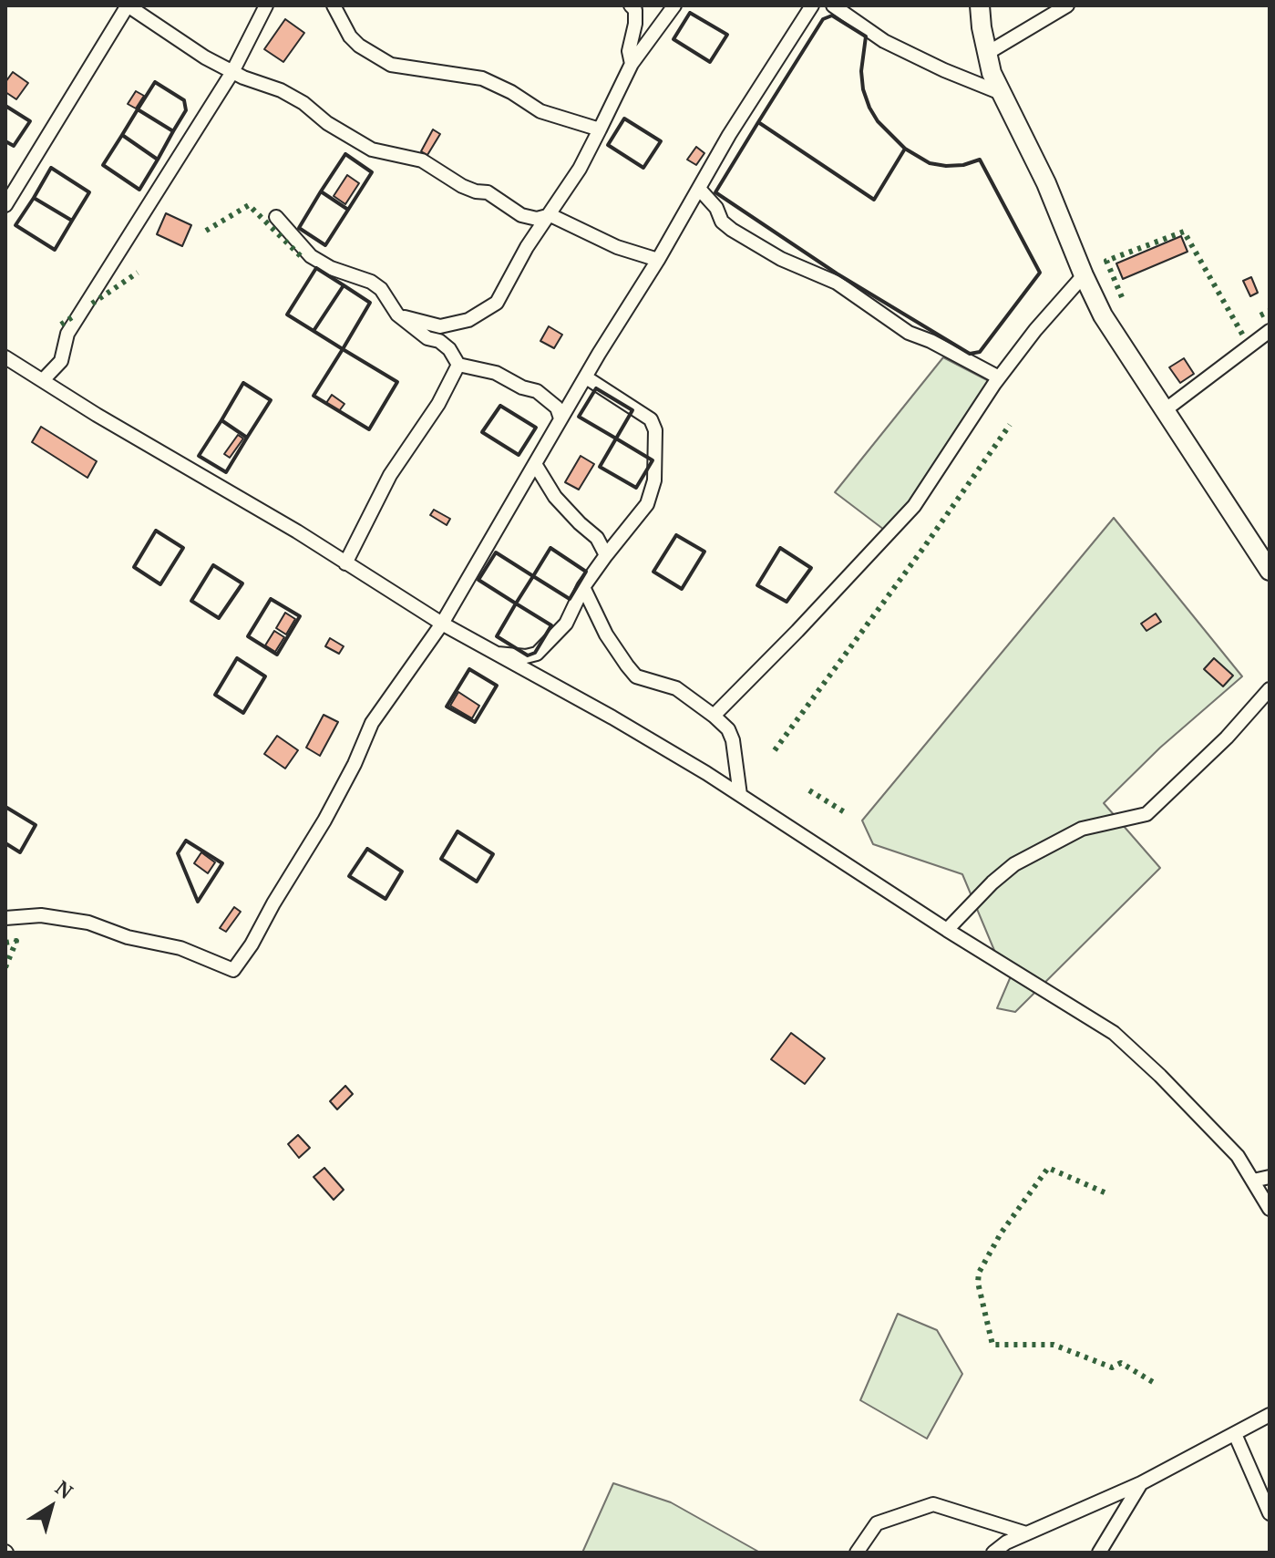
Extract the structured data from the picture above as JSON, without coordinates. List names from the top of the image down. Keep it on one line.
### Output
{"north":"top right"}
